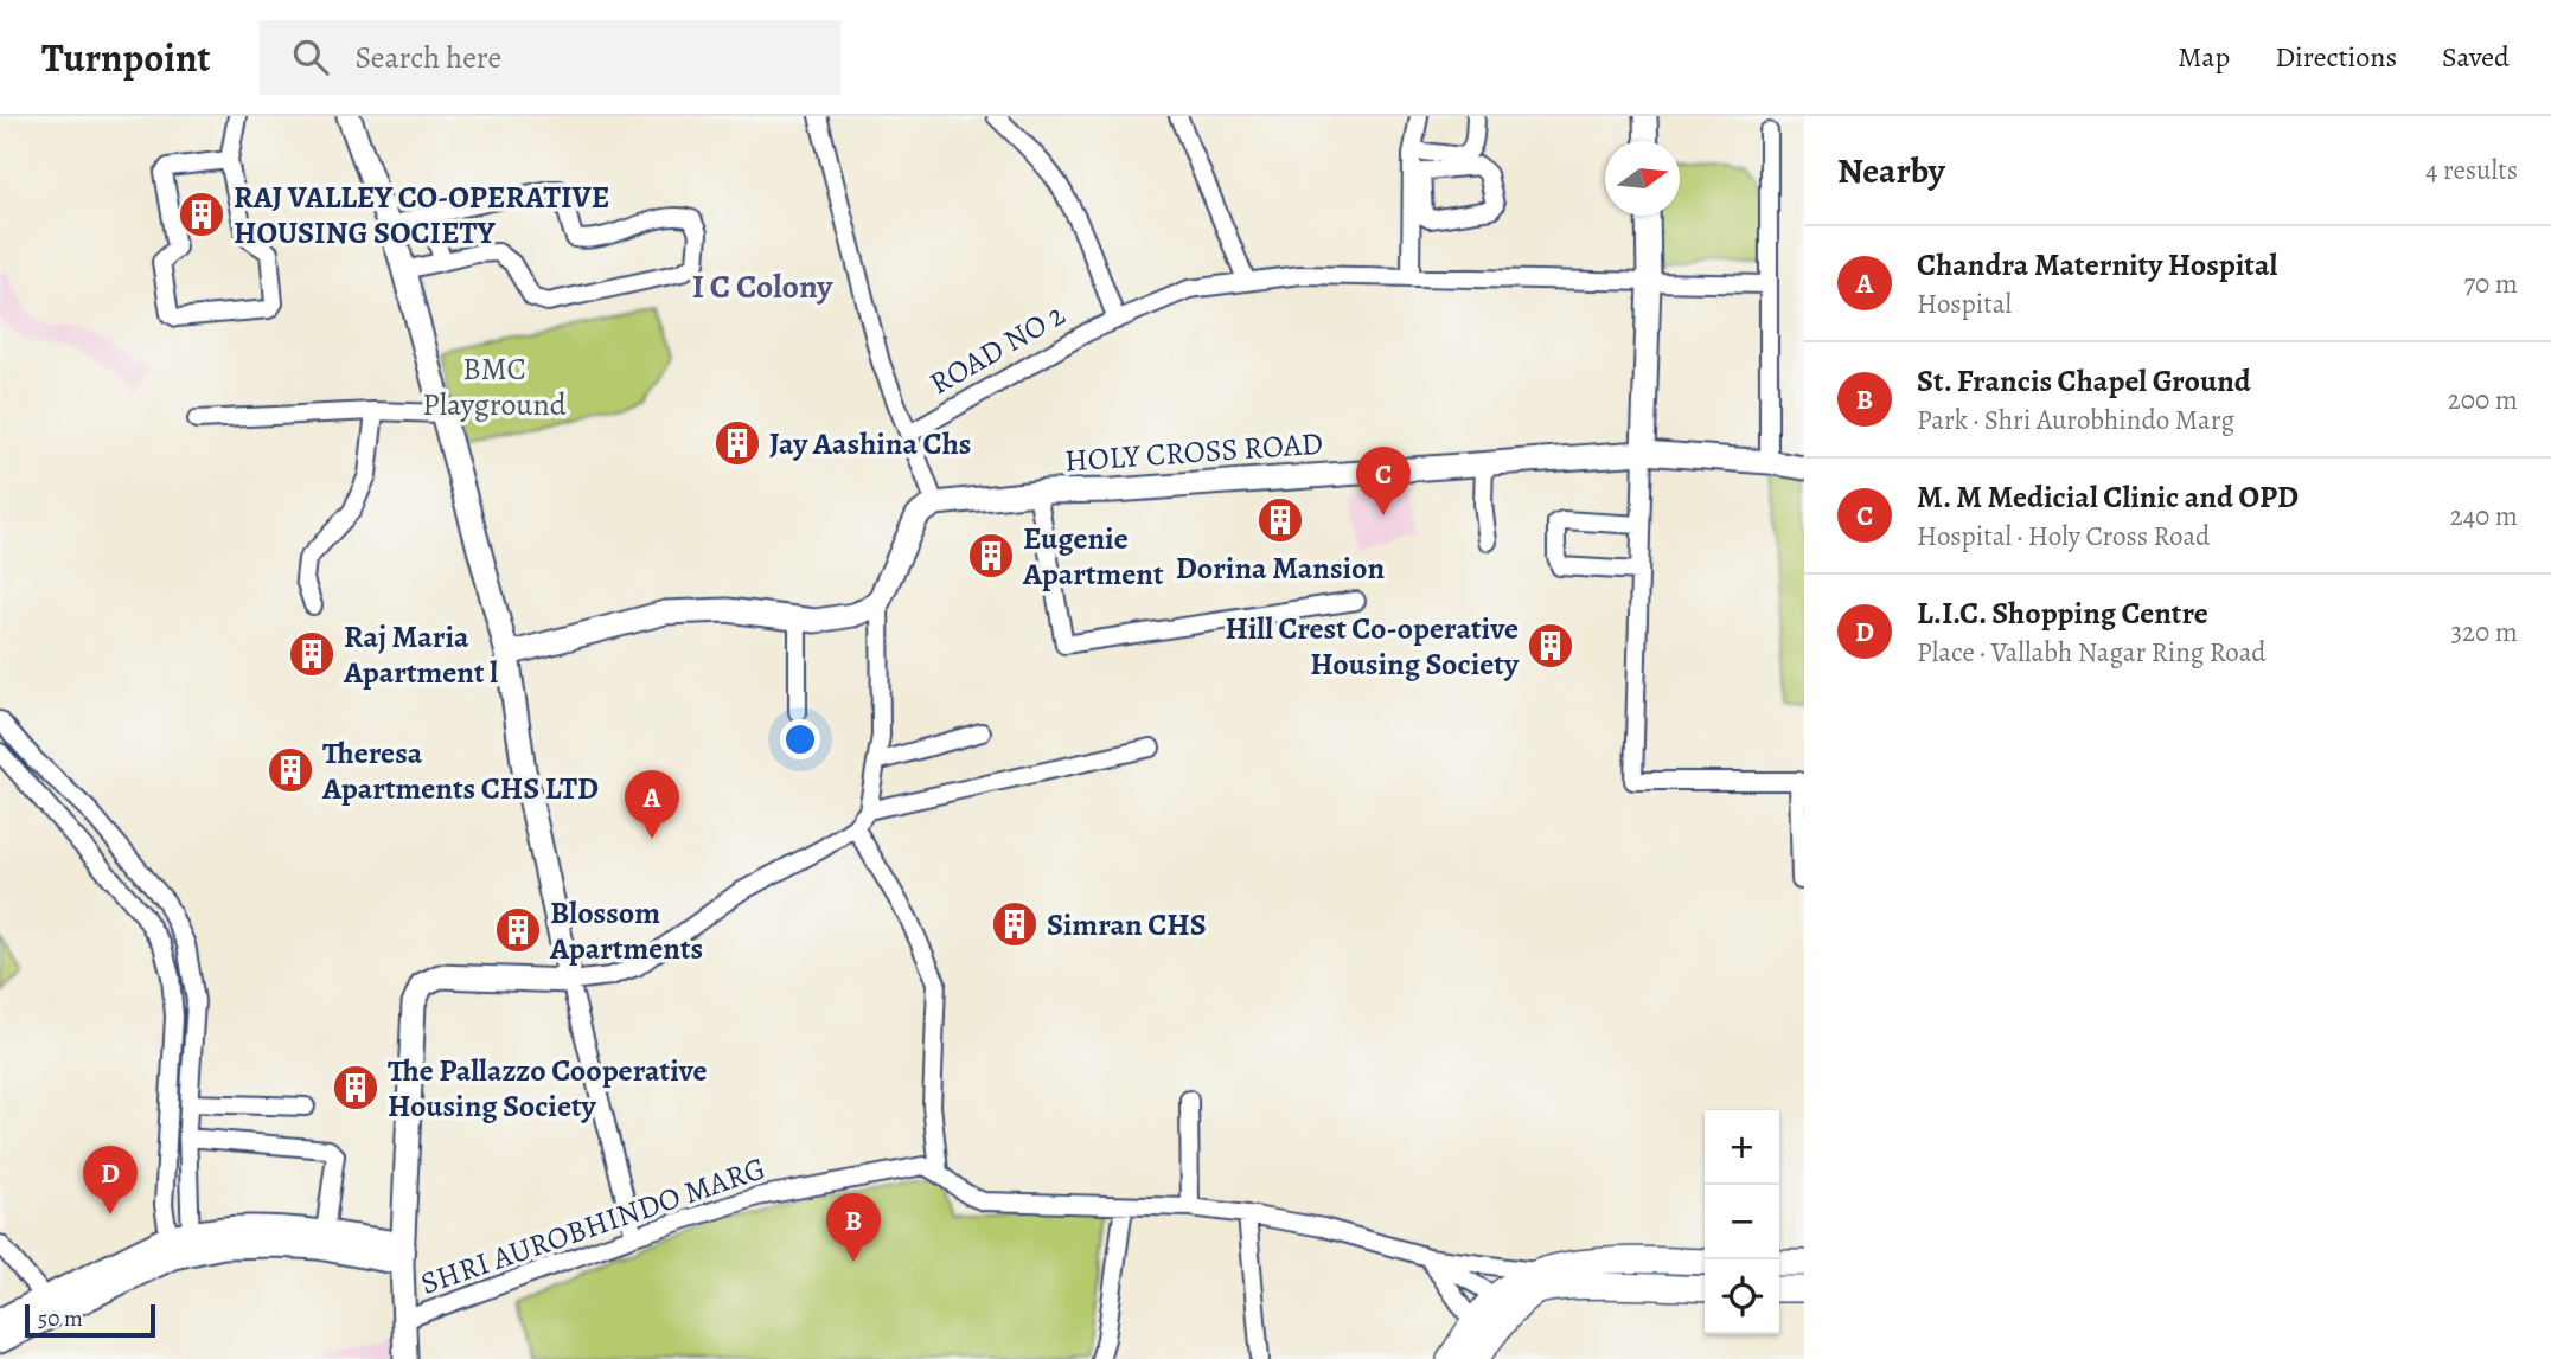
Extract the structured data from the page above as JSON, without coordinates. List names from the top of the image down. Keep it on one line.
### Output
{"streets":{"street":["ROAD NO 2","HOLY CROSS ROAD","SHRI AUROBHINDO MARG"]},"districts":["I C Colony"],"parks":["BMC Playground"],"places":{"building":["RAJ VALLEY CO-OPERATIVE HOUSING SOCIETY","Jay Aashina Chs","Dorina Mansion","Eugenie Apartment","Hill Crest Co-operative Housing Society","Raj Maria Apartment l","Theresa Apartments CHS LTD","Simran CHS","Blossom Apartments","The Pallazzo Cooperative Housing Society"]},"scale_bar":"50 m","north":"right","page":{"header":"Turnpoint","search":"Search here","nav":["Map","Directions","Saved"],"heading":["Nearby","4 results"],"list":[{"mark":"A","name":"Chandra Maternity Hospital","note":"Hospital","value":"70 m"},{"mark":"B","name":"St. Francis Chapel Ground","note":"Park · Shri Aurobhindo Marg","value":"200 m"},{"mark":"C","name":"M. M Medicial Clinic and OPD","note":"Hospital · Holy Cross Road","value":"240 m"},{"mark":"D","name":"L.I.C. Shopping Centre","note":"Place · Vallabh Nagar Ring Road","value":"320 m"}],"pins":["C","A","D","B"],"map_buttons":["+","−"],"scale":"50 m"}}
